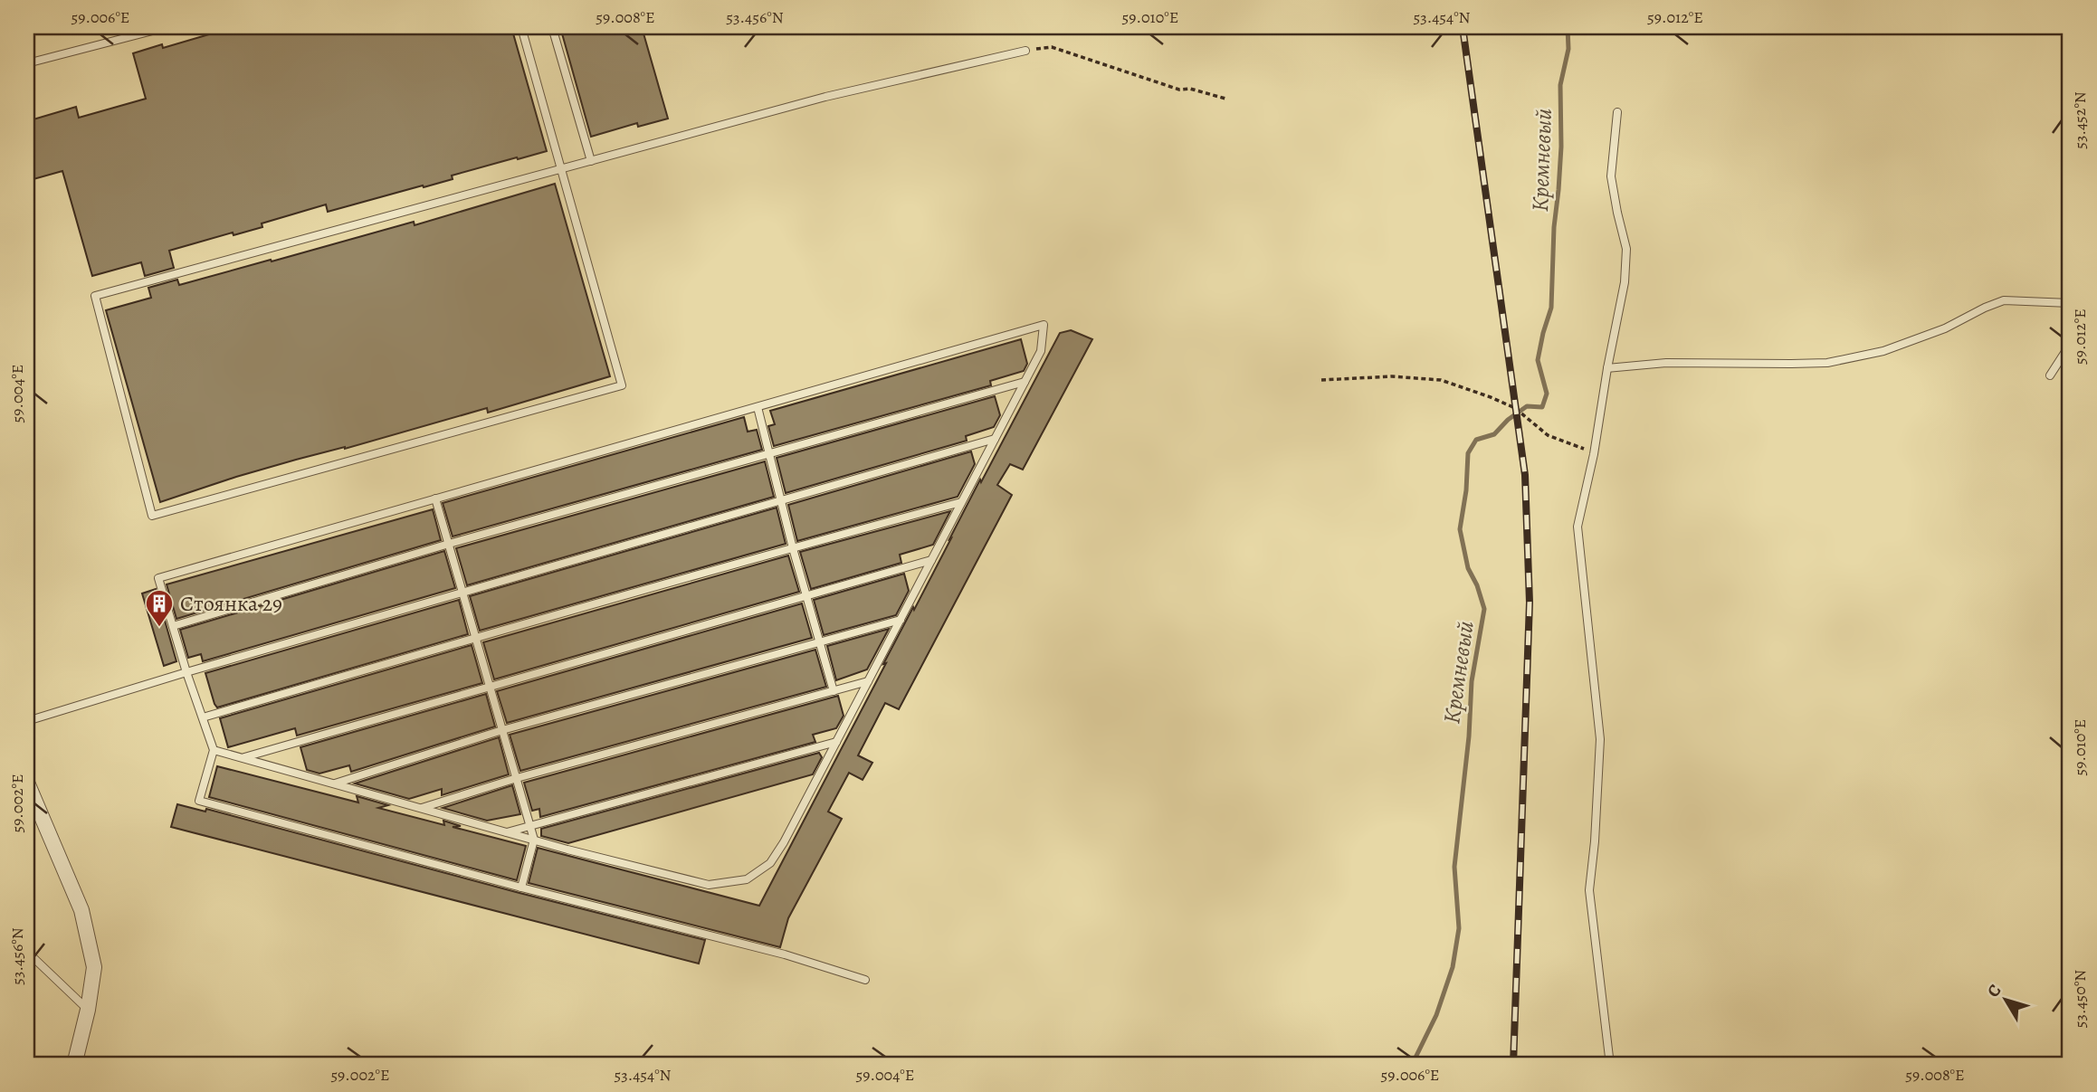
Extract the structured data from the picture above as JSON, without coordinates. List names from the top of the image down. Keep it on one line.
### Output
{"water":["Кремневый"],"places":{"building":["Стоянка 29"]},"north":"top left","coordinates":["59.006°E","59.008°E","53.456°N","59.010°E","53.454°N","59.012°E","53.452°N","59.004°E","59.002°E","53.450°N"]}
